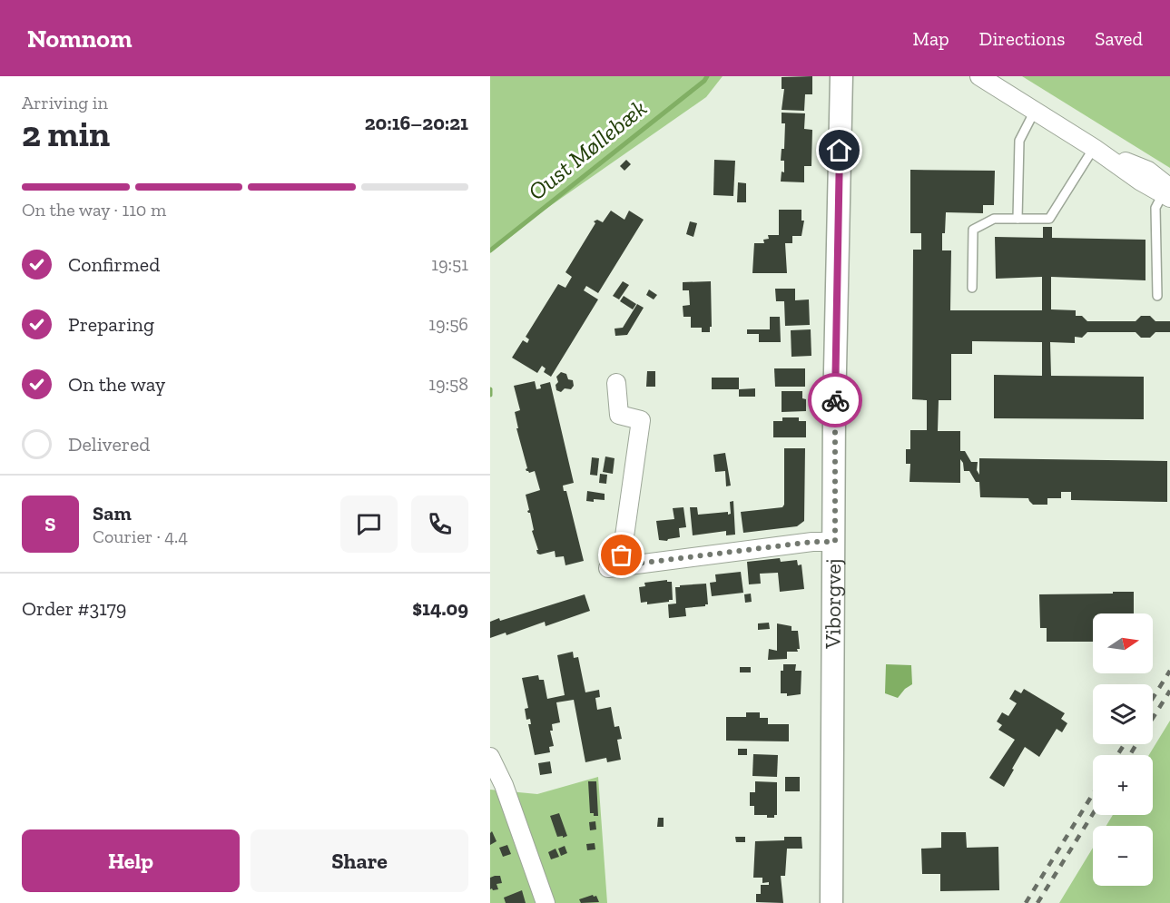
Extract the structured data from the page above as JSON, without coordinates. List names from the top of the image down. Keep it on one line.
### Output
{"streets":{"street":["Viborgvej"]},"water":["Oust Møllebæk"],"north":"right","page":{"header":"Nomnom","nav":["Map","Directions","Saved"],"heading":["2 min","Arriving in","20:16–20:21"],"panel":["Sam","Courier · 4.4","Order #3179","$14.09"],"bar":"On the way · 110 m","list":[["Confirmed","19:51"],["Preparing","19:56"],["On the way","19:58"],"Delivered"],"round":"S","map_buttons":["+","−"],"buttons":["Help","Share"]}}
